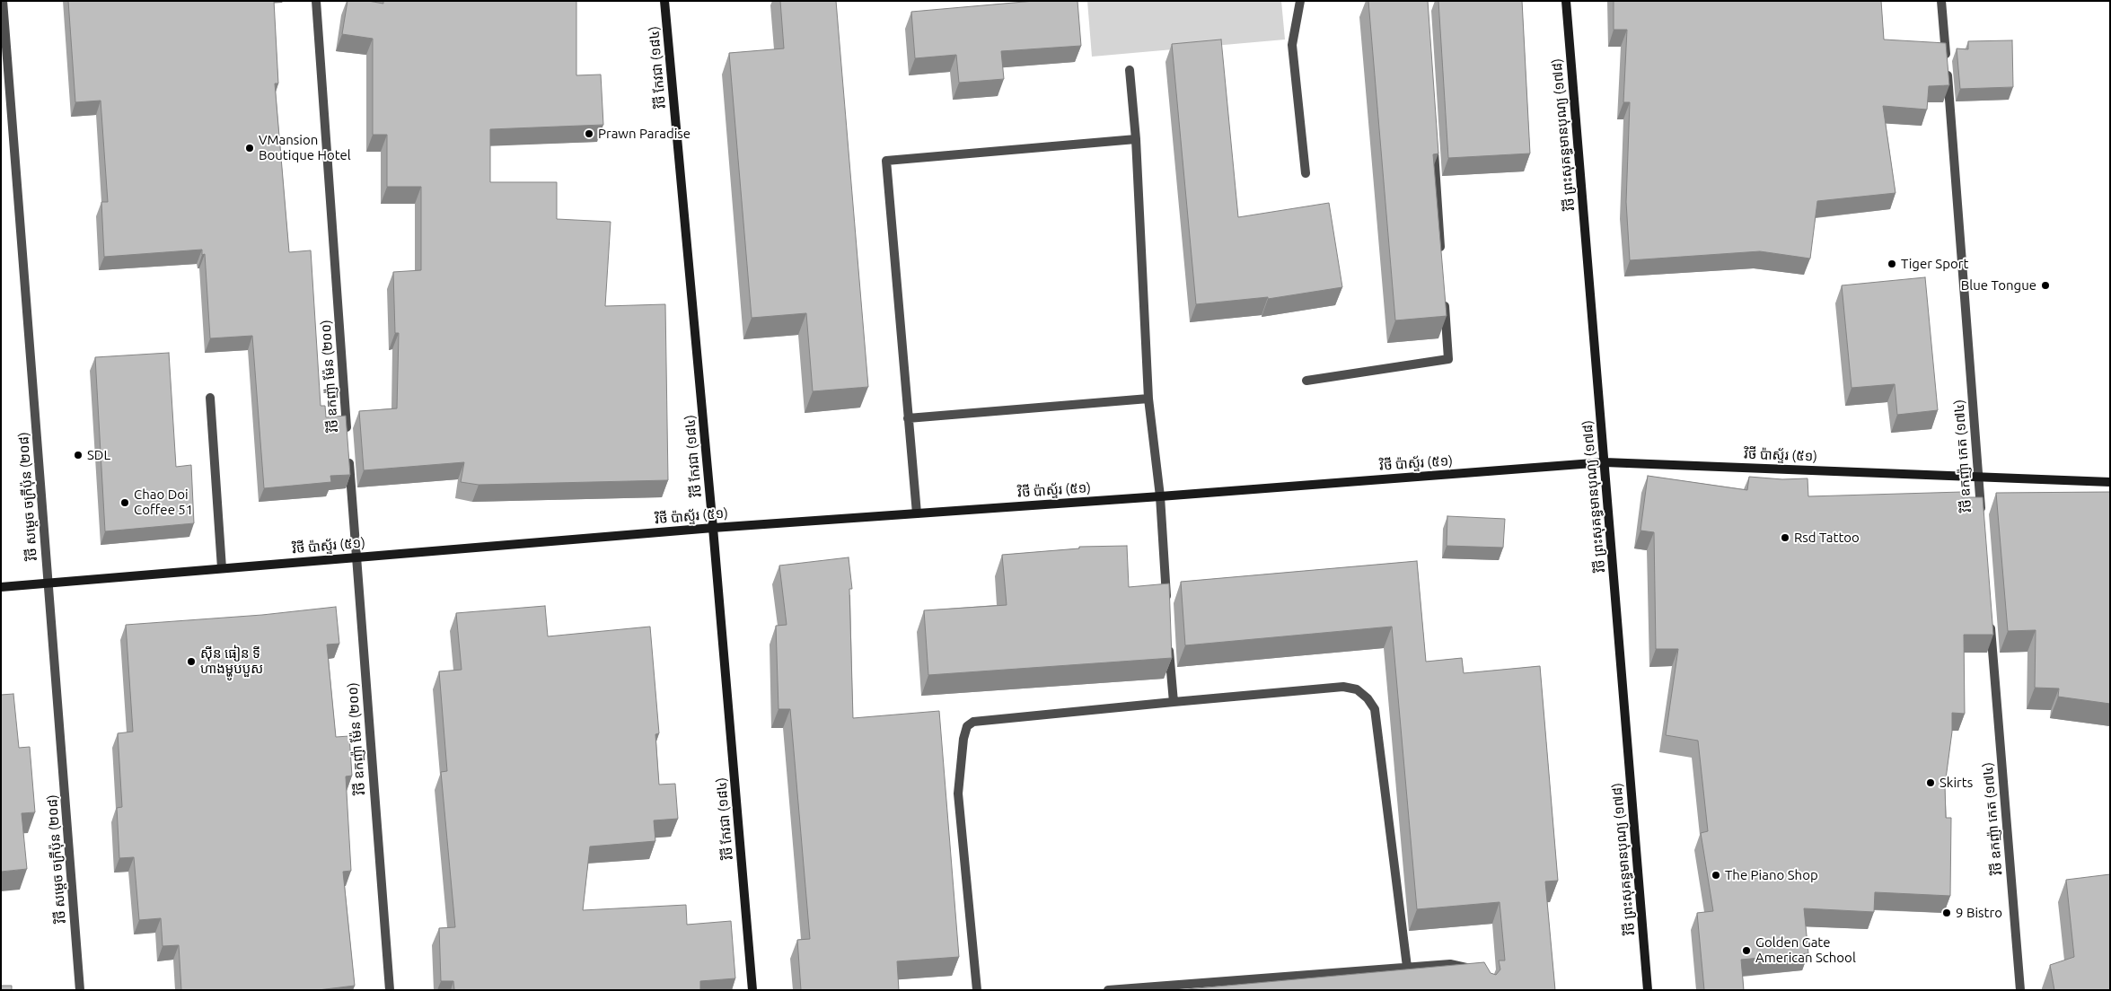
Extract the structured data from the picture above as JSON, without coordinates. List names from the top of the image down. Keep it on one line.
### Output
{"streets":{"street":["វិថី កែវជា (១៨៤)","វិថី ព្រះសុគន្ធមានបុណ្យ (១៧៨)","វិថី ឧកញ៉ា ម៉ែន (២០០)","វិថី ប៉ាស្ទ័រ (៥១)","វិថី ឧកញ៉ា កេត (១៧៤)","វិថី សម្តេច ចក្រីប៉ុន (២០៨)"]},"crossings":[["វិថី កែវជា (១៨៤)","វិថី ប៉ាស្ទ័រ (៥១)"],["វិថី ព្រះសុគន្ធមានបុណ្យ (១៧៨)","វិថី ប៉ាស្ទ័រ (៥១)"],["វិថី ឧកញ៉ា ម៉ែន (២០០)","វិថី ប៉ាស្ទ័រ (៥១)"],["វិថី ប៉ាស្ទ័រ (៥១)","វិថី ឧកញ៉ា កេត (១៧៤)"],["វិថី ប៉ាស្ទ័រ (៥១)","វិថី សម្តេច ចក្រីប៉ុន (២០៨)"]],"places":["Prawn Paradise","VMansion Boutique Hotel","Tiger Sport","Blue Tongue","SDL","Chao Doi Coffee 51","Rsd Tattoo","ស៊ីន ធៀន ទី ហាងម្ហូបបួស","Skirts","The Piano Shop","9 Bistro","Golden Gate American School"]}
